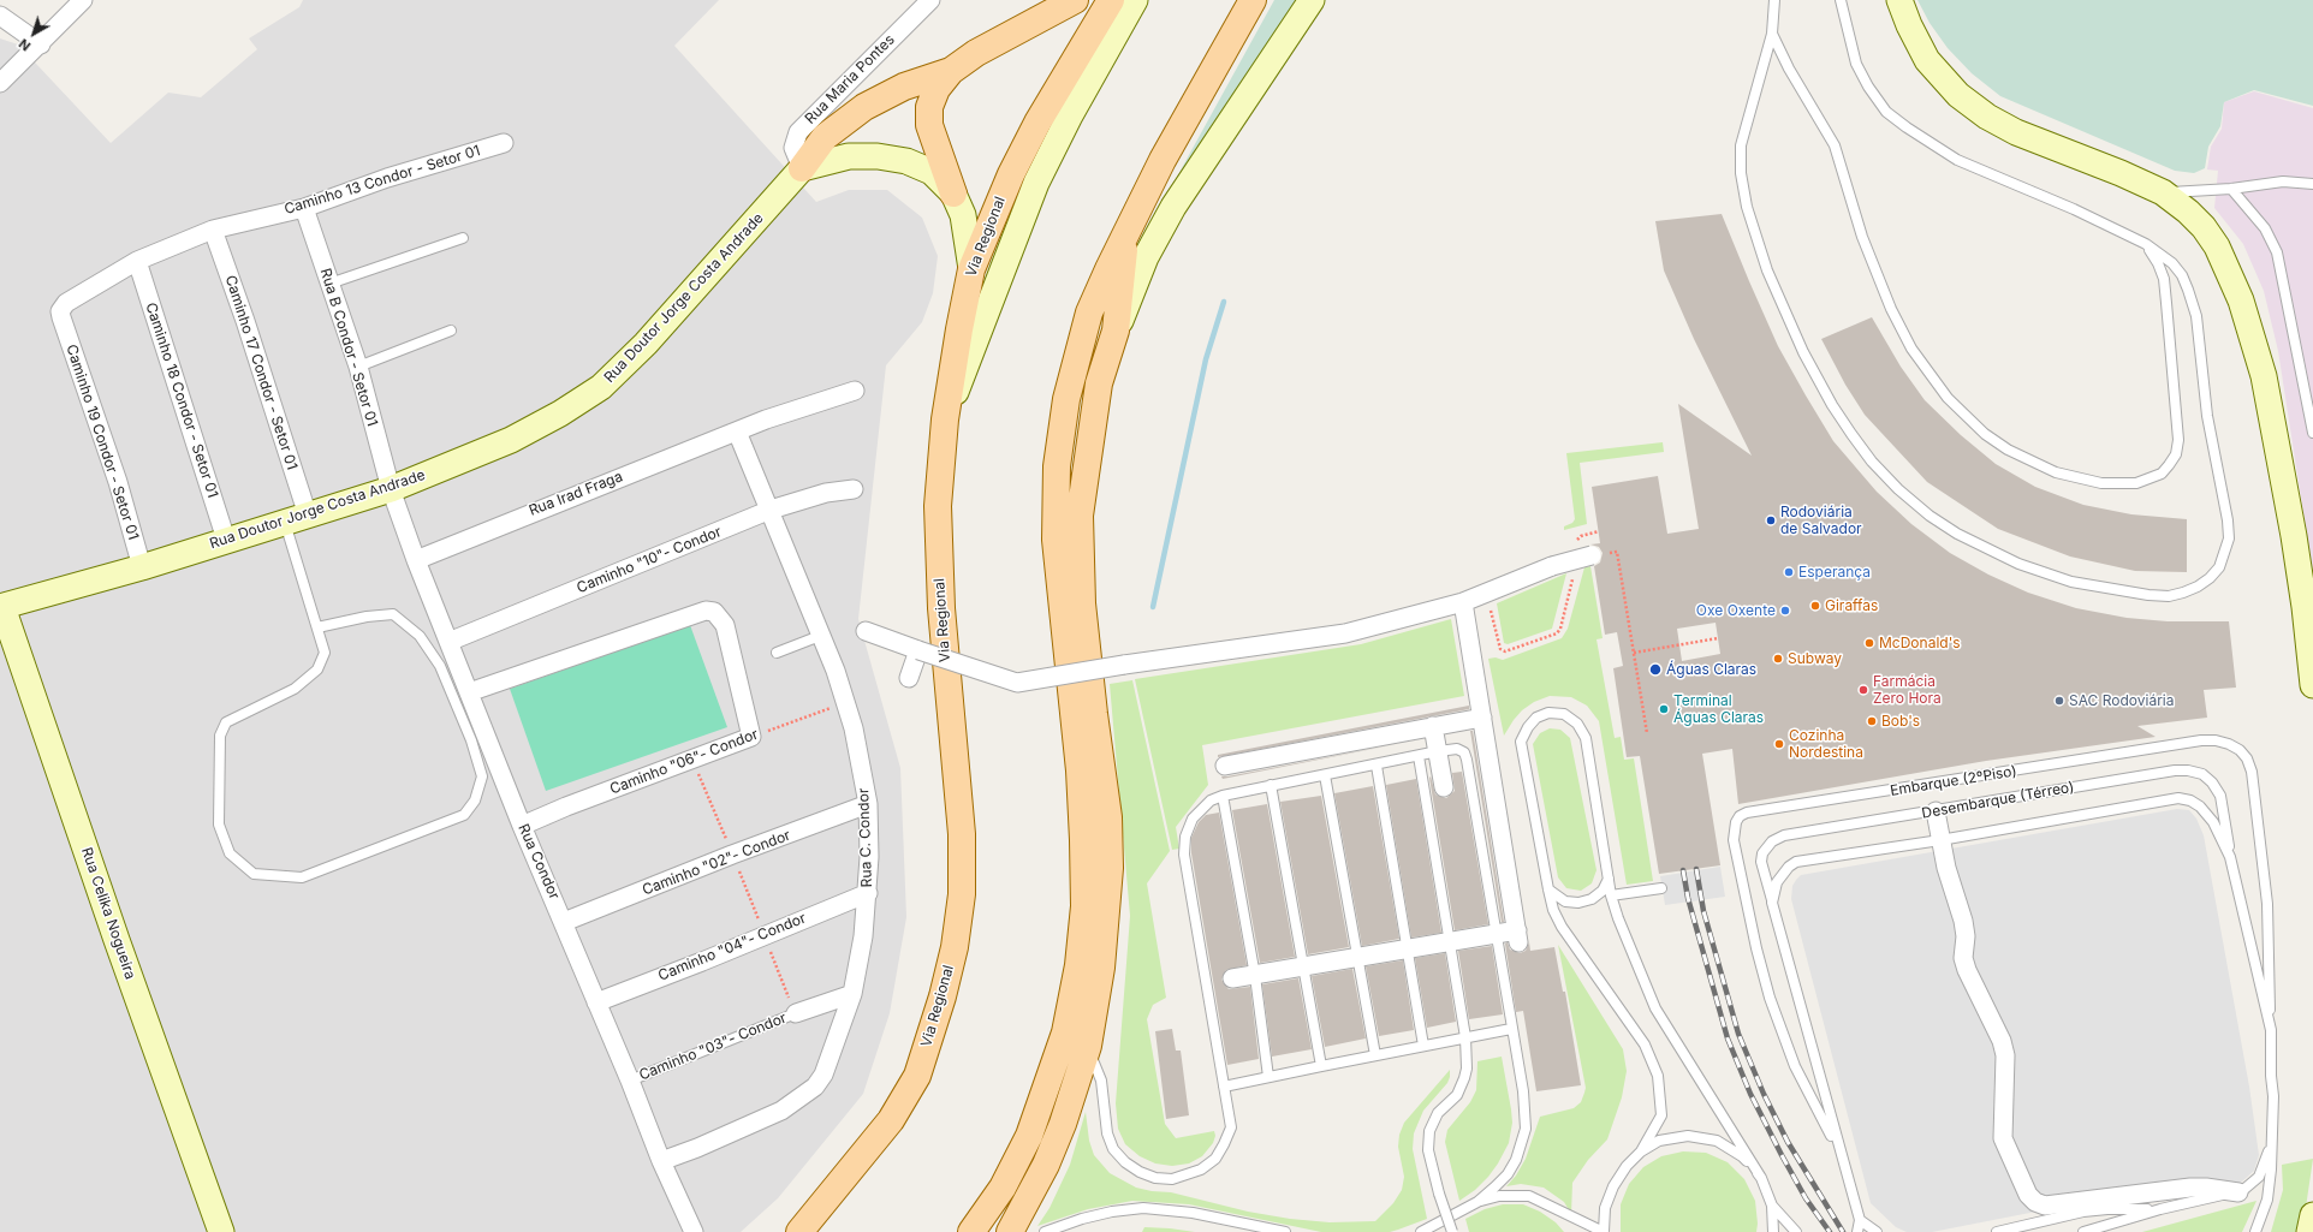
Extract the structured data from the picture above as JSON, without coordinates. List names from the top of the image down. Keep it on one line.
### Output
{"streets":{"main road":["Via Regional","Rua Doutor Jorge Costa Andrade","Rua Celika Nogueira"],"street":["Rua Maria Pontes","Caminho 13 Condor - Setor 01","Rua B Condor - Setor 01","Caminho 17 Condor - Setor 01","Caminho 18 Condor - Setor 01","Caminho 19 Condor - Setor 01","Rua Irad Fraga","Caminho \"10\"- Condor","Caminho \"06\"- Condor","Rua C. Condor","Rua Condor","Caminho \"02\"- Condor","Caminho \"04\"- Condor"],"lane":["Embarque (2ºPiso)","Desembarque (Térreo)","Caminho \"03\"- Condor"]},"crossings":[["Rua Maria Pontes","Rua Doutor Jorge Costa Andrade"],["Caminho 13 Condor - Setor 01","Rua B Condor - Setor 01"],["Caminho 13 Condor - Setor 01","Caminho 17 Condor - Setor 01"],["Caminho 13 Condor - Setor 01","Caminho 18 Condor - Setor 01"],["Caminho 13 Condor - Setor 01","Caminho 19 Condor - Setor 01"],["Rua Doutor Jorge Costa Andrade","Rua B Condor - Setor 01"],["Rua Doutor Jorge Costa Andrade","Caminho 17 Condor - Setor 01"],["Rua Doutor Jorge Costa Andrade","Caminho 18 Condor - Setor 01"],["Rua Doutor Jorge Costa Andrade","Caminho 19 Condor - Setor 01"],["Rua Doutor Jorge Costa Andrade","Rua Condor"],["Rua Doutor Jorge Costa Andrade","Rua Celika Nogueira"],["Rua B Condor - Setor 01","Rua Condor"],["Rua Irad Fraga","Rua C. Condor"],["Rua Irad Fraga","Rua Condor"],["Caminho \"10\"- Condor","Rua C. Condor"],["Caminho \"10\"- Condor","Rua Condor"],["Caminho \"06\"- Condor","Rua C. Condor"],["Caminho \"06\"- Condor","Rua Condor"],["Embarque (2ºPiso)","Desembarque (Térreo)"],["Rua C. Condor","Rua Condor"],["Rua C. Condor","Caminho \"02\"- Condor"],["Rua C. Condor","Caminho \"04\"- Condor"],["Rua Condor","Caminho \"02\"- Condor"],["Rua Condor","Caminho \"04\"- Condor"],["Rua Condor","Caminho \"03\"- Condor"]],"places":["Rodoviária de Salvador","Esperança","Giraffas","Oxe Oxente","McDonald's","Subway","Águas Claras","Farmácia Zero Hora","SAC Rodoviária","Terminal Águas Claras","Bob's","Cozinha Nordestina"],"north":"bottom left"}
